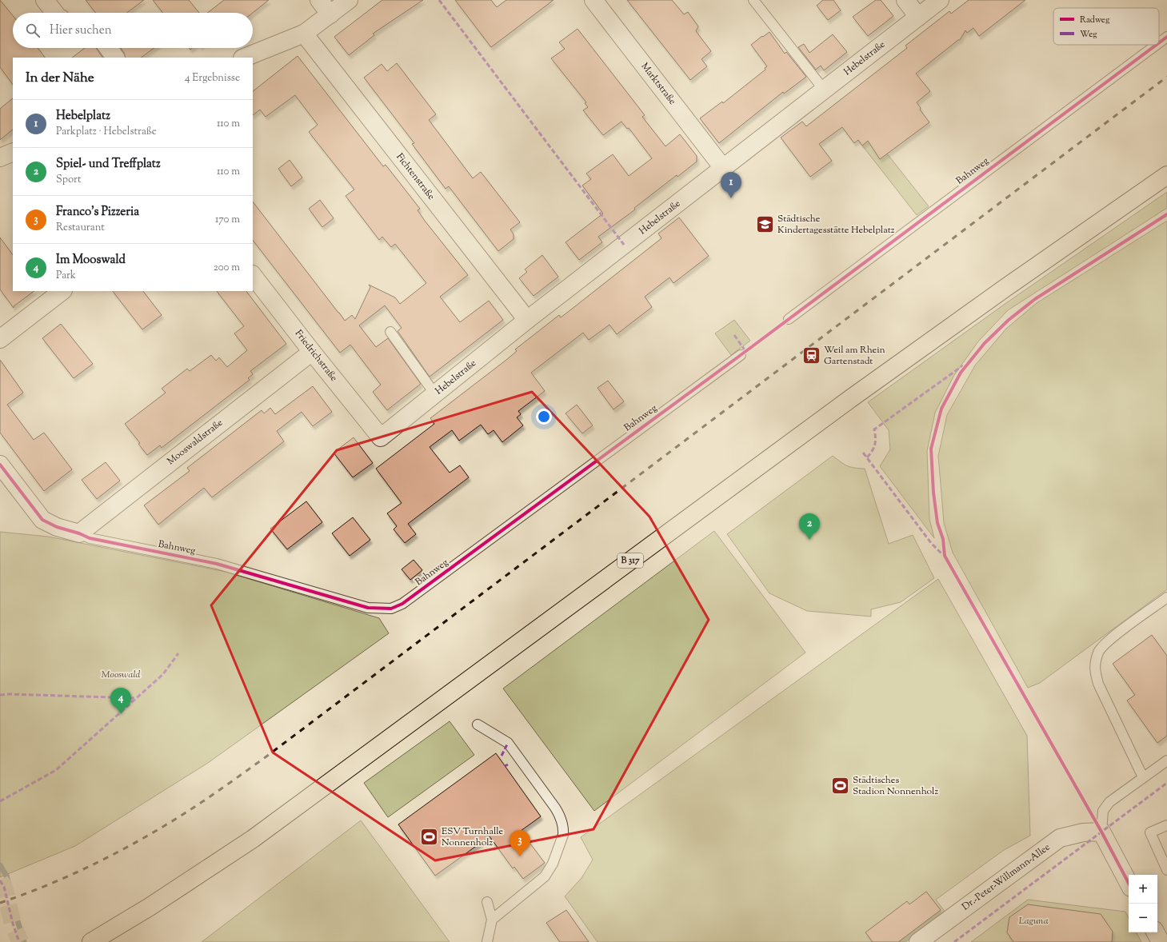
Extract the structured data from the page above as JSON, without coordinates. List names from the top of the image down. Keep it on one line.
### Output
{"streets":{"main road":["B 317"],"street":["Hebelstraße","Marktstraße","Fichtenstraße","Friedrichstraße","Mooswaldstraße","Dr.-Peter-Willmann-Allee"],"lane":["Bahnweg"]},"crossings":[["Hebelstraße","Marktstraße"],["Hebelstraße","Fichtenstraße"],["Hebelstraße","Friedrichstraße"],["Bahnweg","Mooswaldstraße"],["Friedrichstraße","Mooswaldstraße"]],"parks":["Mooswald","Laguna"],"places":{"school or university":["Städtische Kindertagesstätte Hebelplatz"],"station":["Weil am Rhein Gartenstadt"],"sports":["Städtisches Stadion Nonnenholz","ESV Turnhalle Nonnenholz"]},"legend":["Radweg","Weg"],"page":{"search":"Hier suchen","heading":["In der Nähe","4 Ergebnisse"],"list":[{"mark":"1","name":"Hebelplatz","note":"Parkplatz · Hebelstraße","value":"110 m"},{"mark":"2","name":"Spiel- und Treffplatz","note":"Sport","value":"110 m"},{"mark":"3","name":"Franco's Pizzeria","note":"Restaurant","value":"170 m"},{"mark":"4","name":"Im Mooswald","note":"Park","value":"200 m"}],"pins":["1","2","4","3"],"map_buttons":["+","−"]}}
